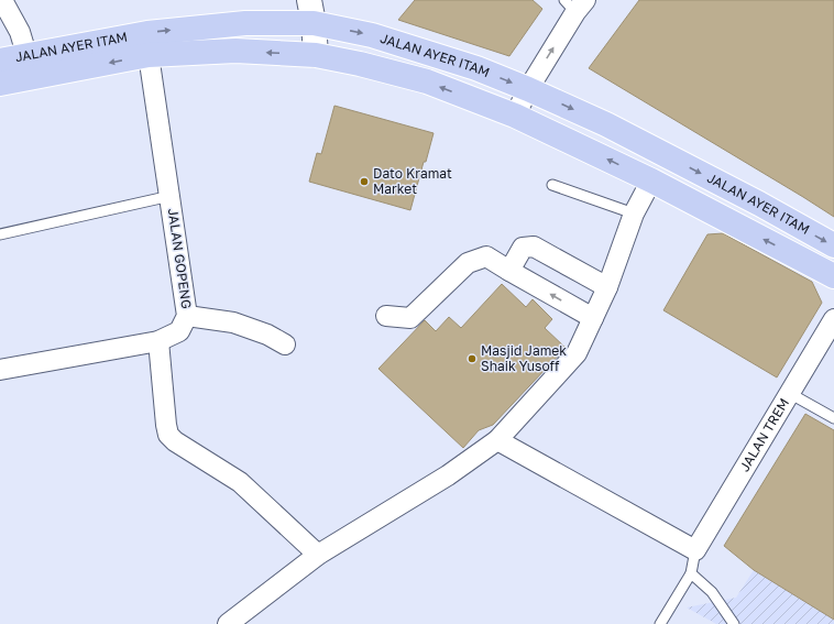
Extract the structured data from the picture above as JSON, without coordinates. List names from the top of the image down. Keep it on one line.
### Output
{"streets":{"main road":["JALAN AYER ITAM"],"street":["JALAN GOPENG","JALAN TREM"]},"crossings":[["JALAN AYER ITAM","JALAN GOPENG"]],"places":["Dato Kramat Market","Masjid Jamek Shaik Yusoff"]}
